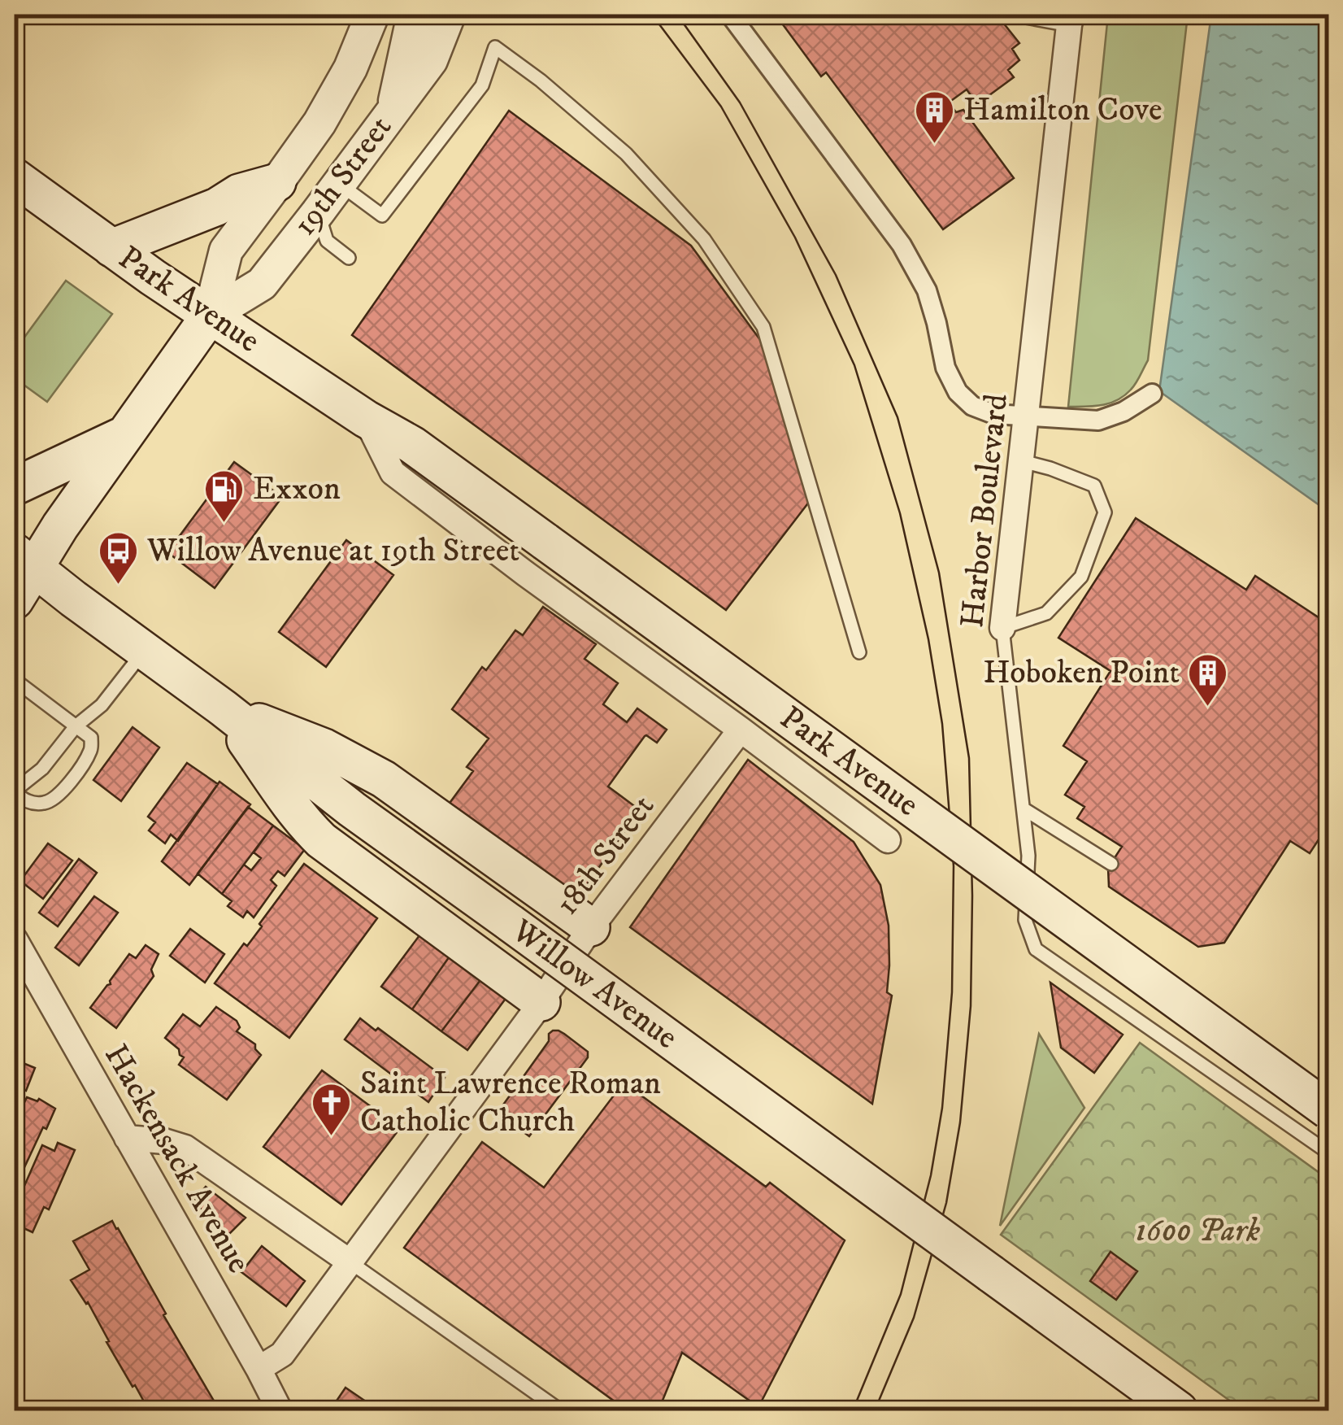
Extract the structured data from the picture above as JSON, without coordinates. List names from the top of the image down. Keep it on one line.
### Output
{"streets":{"main road":["19th Street","Park Avenue","Willow Avenue"],"street":["Harbor Boulevard","18th Street","Hackensack Avenue"]},"crossings":[["19th Street","Park Avenue"],["19th Street","Willow Avenue"],["Park Avenue","18th Street"],["18th Street","Hackensack Avenue"]],"parks":["1600 Park"],"places":{"building":["Hamilton Cove","Hoboken Point"],"fuel station":["Exxon"],"bus stop":["Willow Avenue at 19th Street"],"church":["Saint Lawrence Roman Catholic Church"]}}
